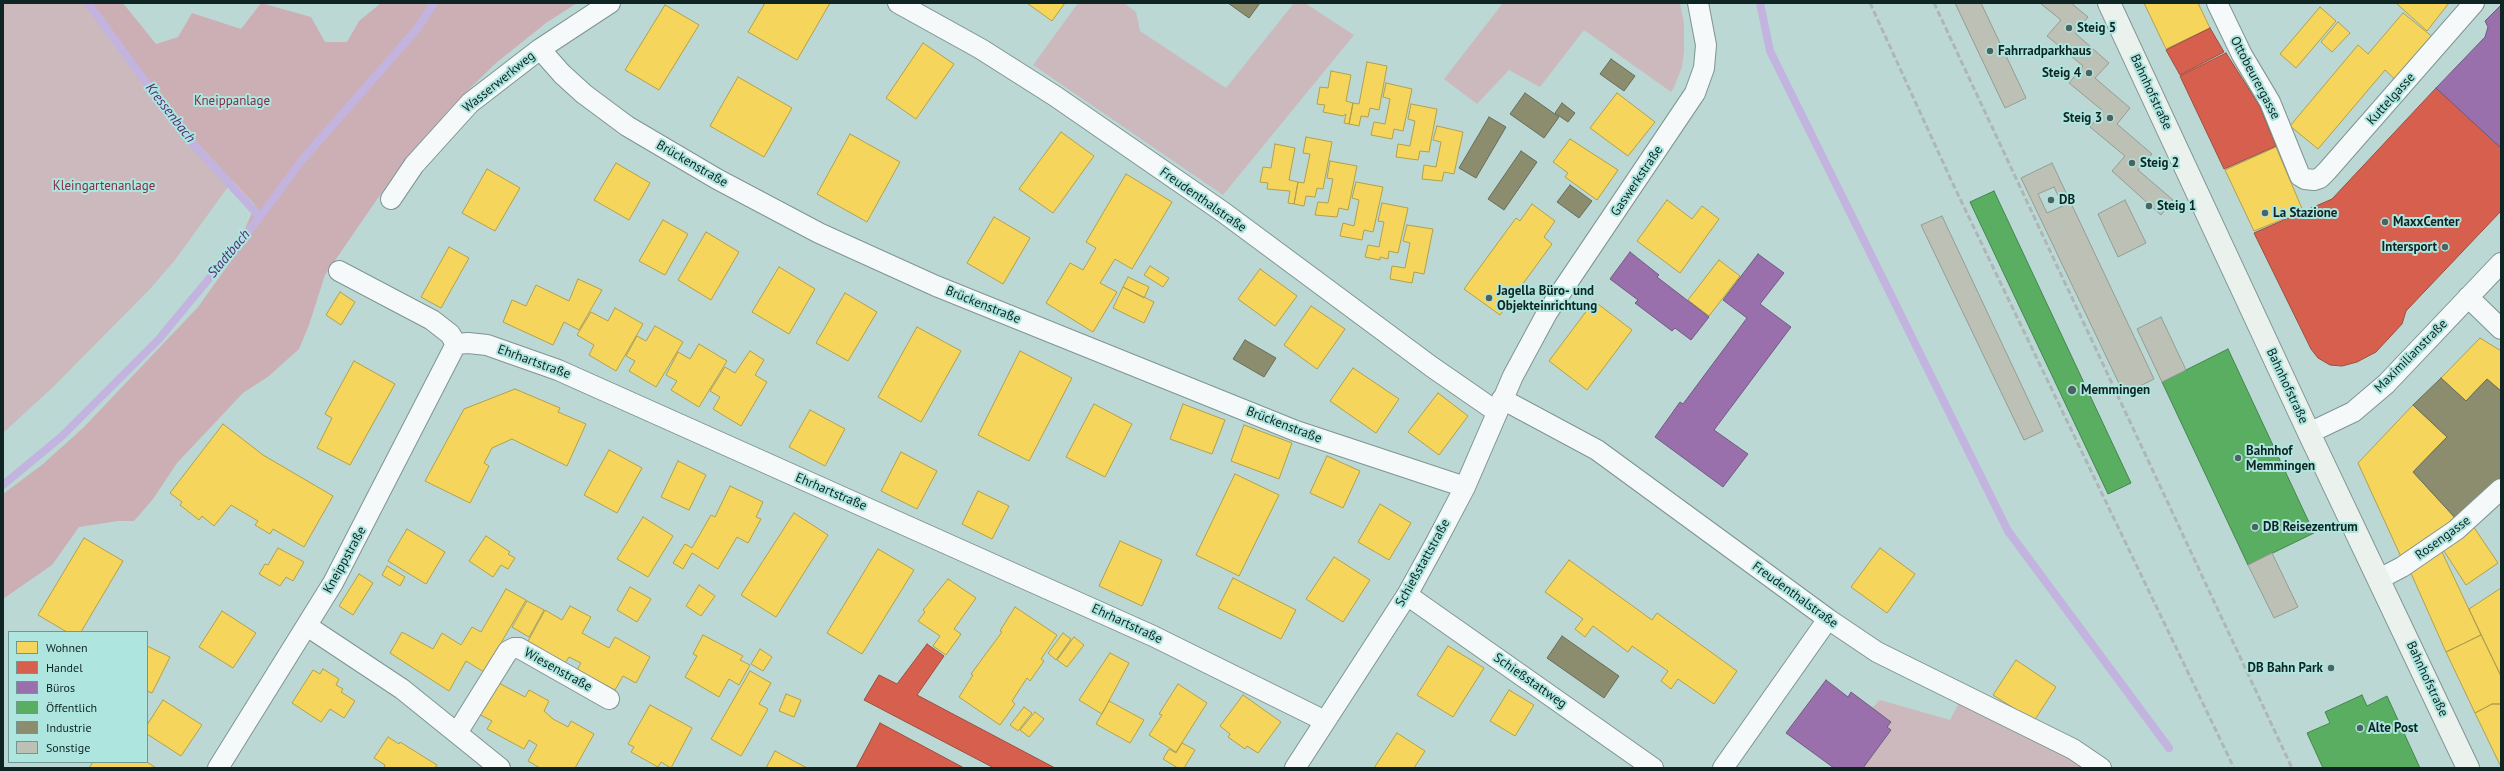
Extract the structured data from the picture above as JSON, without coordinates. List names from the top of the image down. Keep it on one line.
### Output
{"streets":{"street":["Ottobeurergasse","Wasserwerkweg","Bahnhofstraße","Kuttelgasse","Brückenstraße","Gaswerkstraße","Freudenthalstraße","Maximilianstraße","Ehrhartstraße","Rosengasse","Kneippstraße","Schießstattstraße","Wiesenstraße","Schießstattweg"]},"crossings":[["Ottobeurergasse","Kuttelgasse"],["Wasserwerkweg","Brückenstraße"],["Bahnhofstraße","Maximilianstraße"],["Bahnhofstraße","Rosengasse"],["Brückenstraße","Schießstattstraße"],["Gaswerkstraße","Schießstattstraße"],["Freudenthalstraße","Schießstattstraße"],["Ehrhartstraße","Kneippstraße"],["Ehrhartstraße","Schießstattstraße"],["Schießstattstraße","Schießstattweg"]],"water":["Kressenbach","Stadtbach"],"parks":["Kneippanlage","Kleingartenanlage"],"places":["Steig 5","Fahrradparkhaus","Steig 4","Steig 3","Steig 2","DB","Steig 1","La Stazione","MaxxCenter","Intersport","Jagella Büro- und Objekteinrichtung","Memmingen","Bahnhof Memmingen","DB Reisezentrum","DB Bahn Park","Alte Post"],"legend":["Wohnen","Handel","Büros","Öffentlich","Industrie","Sonstige"]}
